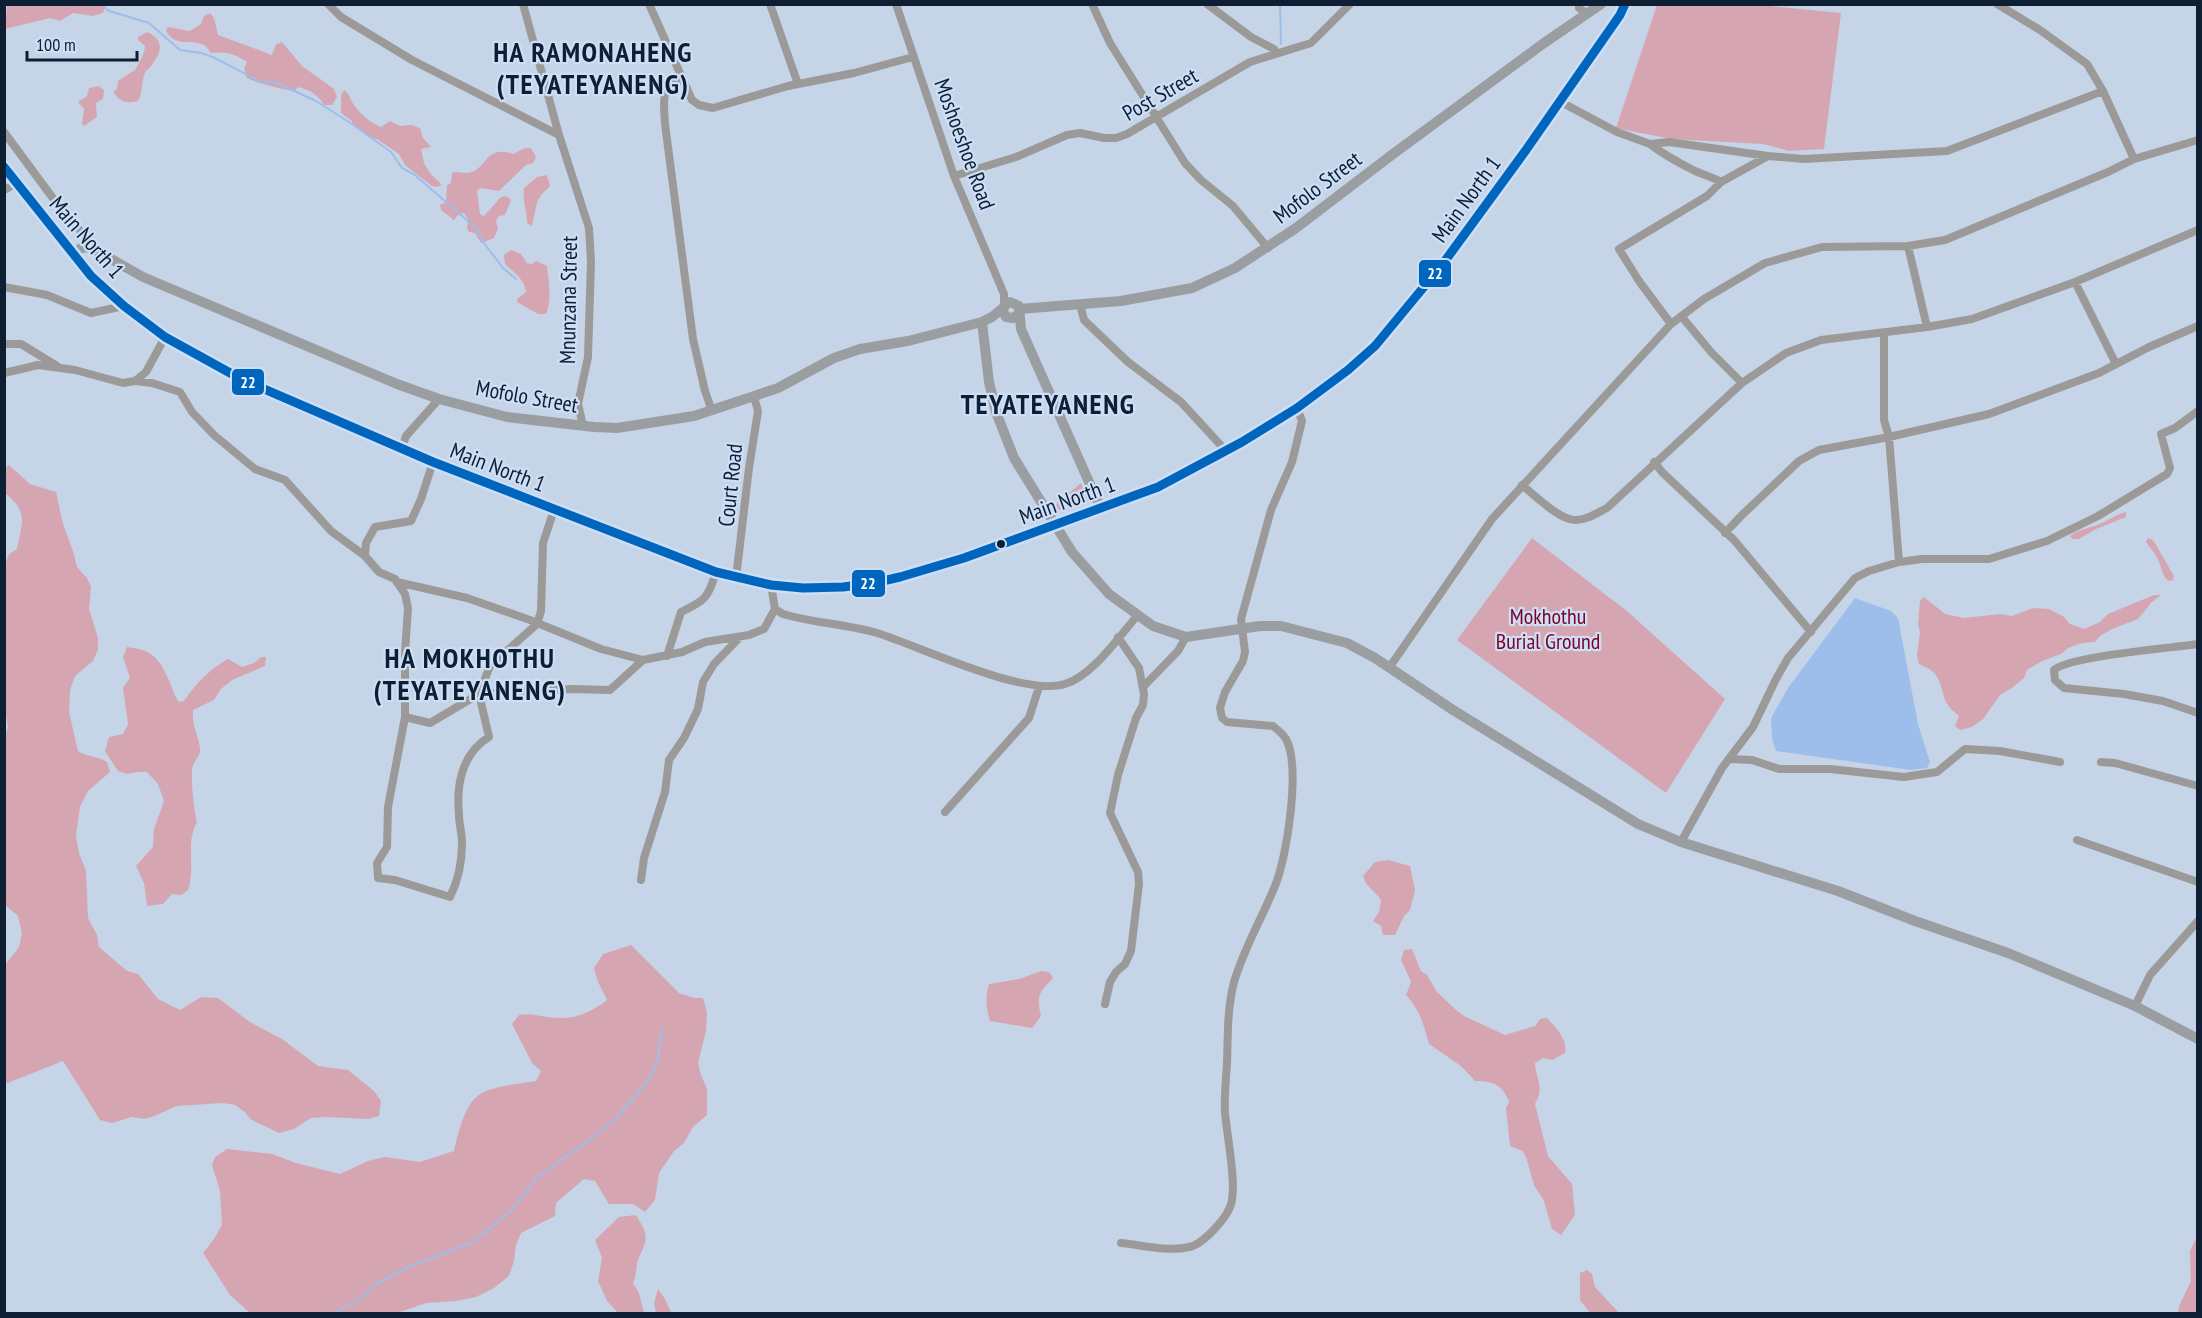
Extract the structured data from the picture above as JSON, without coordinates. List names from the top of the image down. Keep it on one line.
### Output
{"streets":{"main road":["Moshoeshoe Road","Mofolo Street","Main North 1"],"street":["Post Street","Mnunzana Street","Court Road"]},"crossings":[["Post Street","Moshoeshoe Road"],["Moshoeshoe Road","Mofolo Street"],["Moshoeshoe Road","Main North 1"],["Mofolo Street","Mnunzana Street"],["Mofolo Street","Court Road"],["Main North 1","Court Road"]],"districts":["HA RAMONAHENG (TEYATEYANENG)","TEYATEYANENG","HA MOKHOTHU (TEYATEYANENG)"],"parks":["Mokhothu Burial Ground"],"lines":["transit line 22"],"scale_bar":"100 m"}
